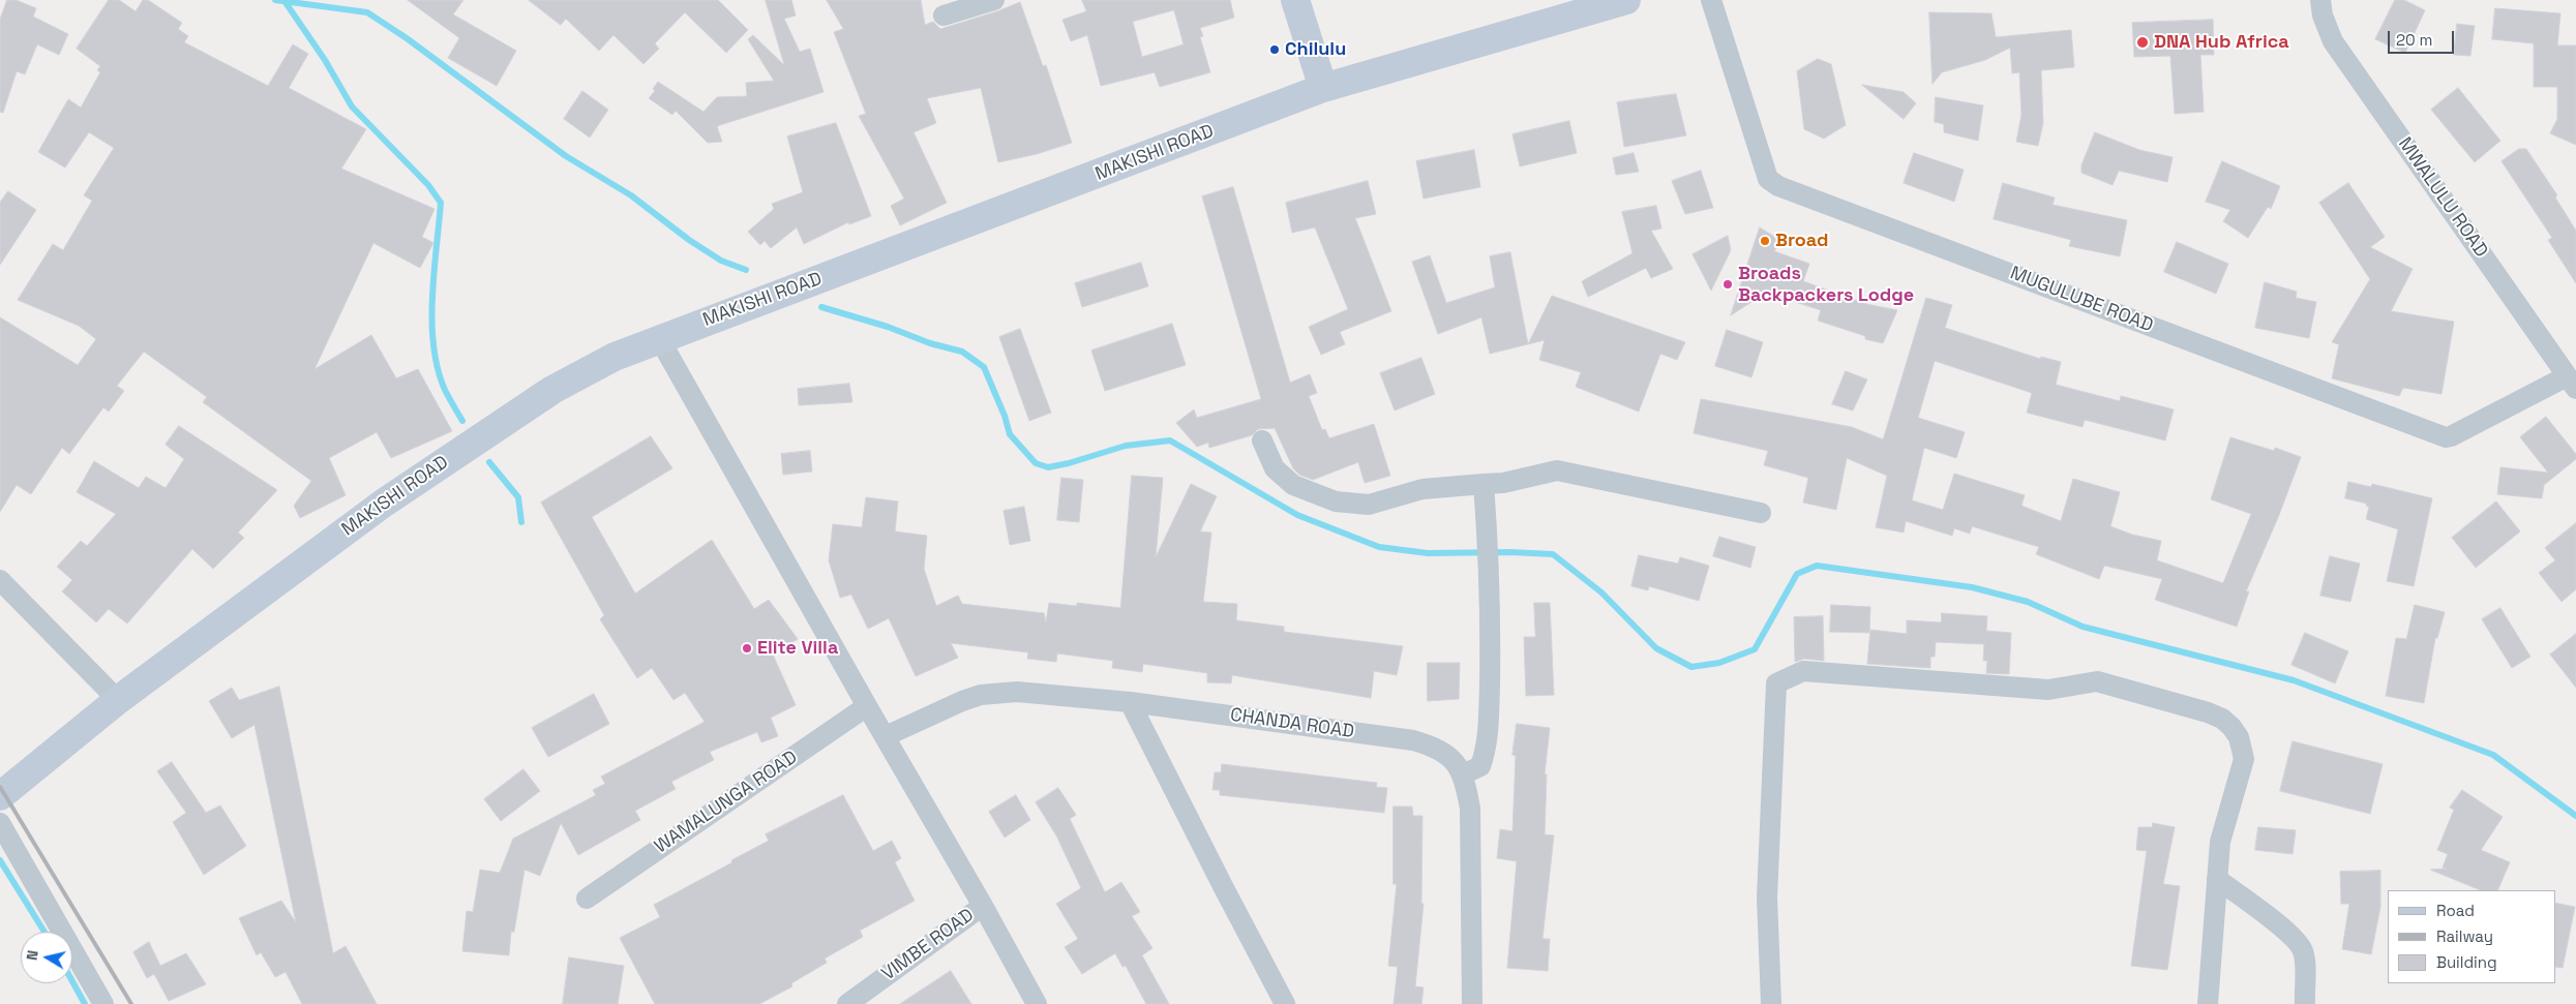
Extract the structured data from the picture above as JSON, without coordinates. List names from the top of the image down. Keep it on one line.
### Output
{"streets":{"main road":["MAKISHI ROAD"],"street":["MWALULU ROAD","MUGULUBE ROAD","CHANDA ROAD","WAMALUNGA ROAD","VIMBE ROAD"]},"crossings":[["MWALULU ROAD","MUGULUBE ROAD"]],"places":["DNA Hub Africa","Chilulu","Broad","Broads Backpackers Lodge","Elite Villa"],"legend":["Road","Railway","Building"],"scale_bar":"20 m","north":"left"}
